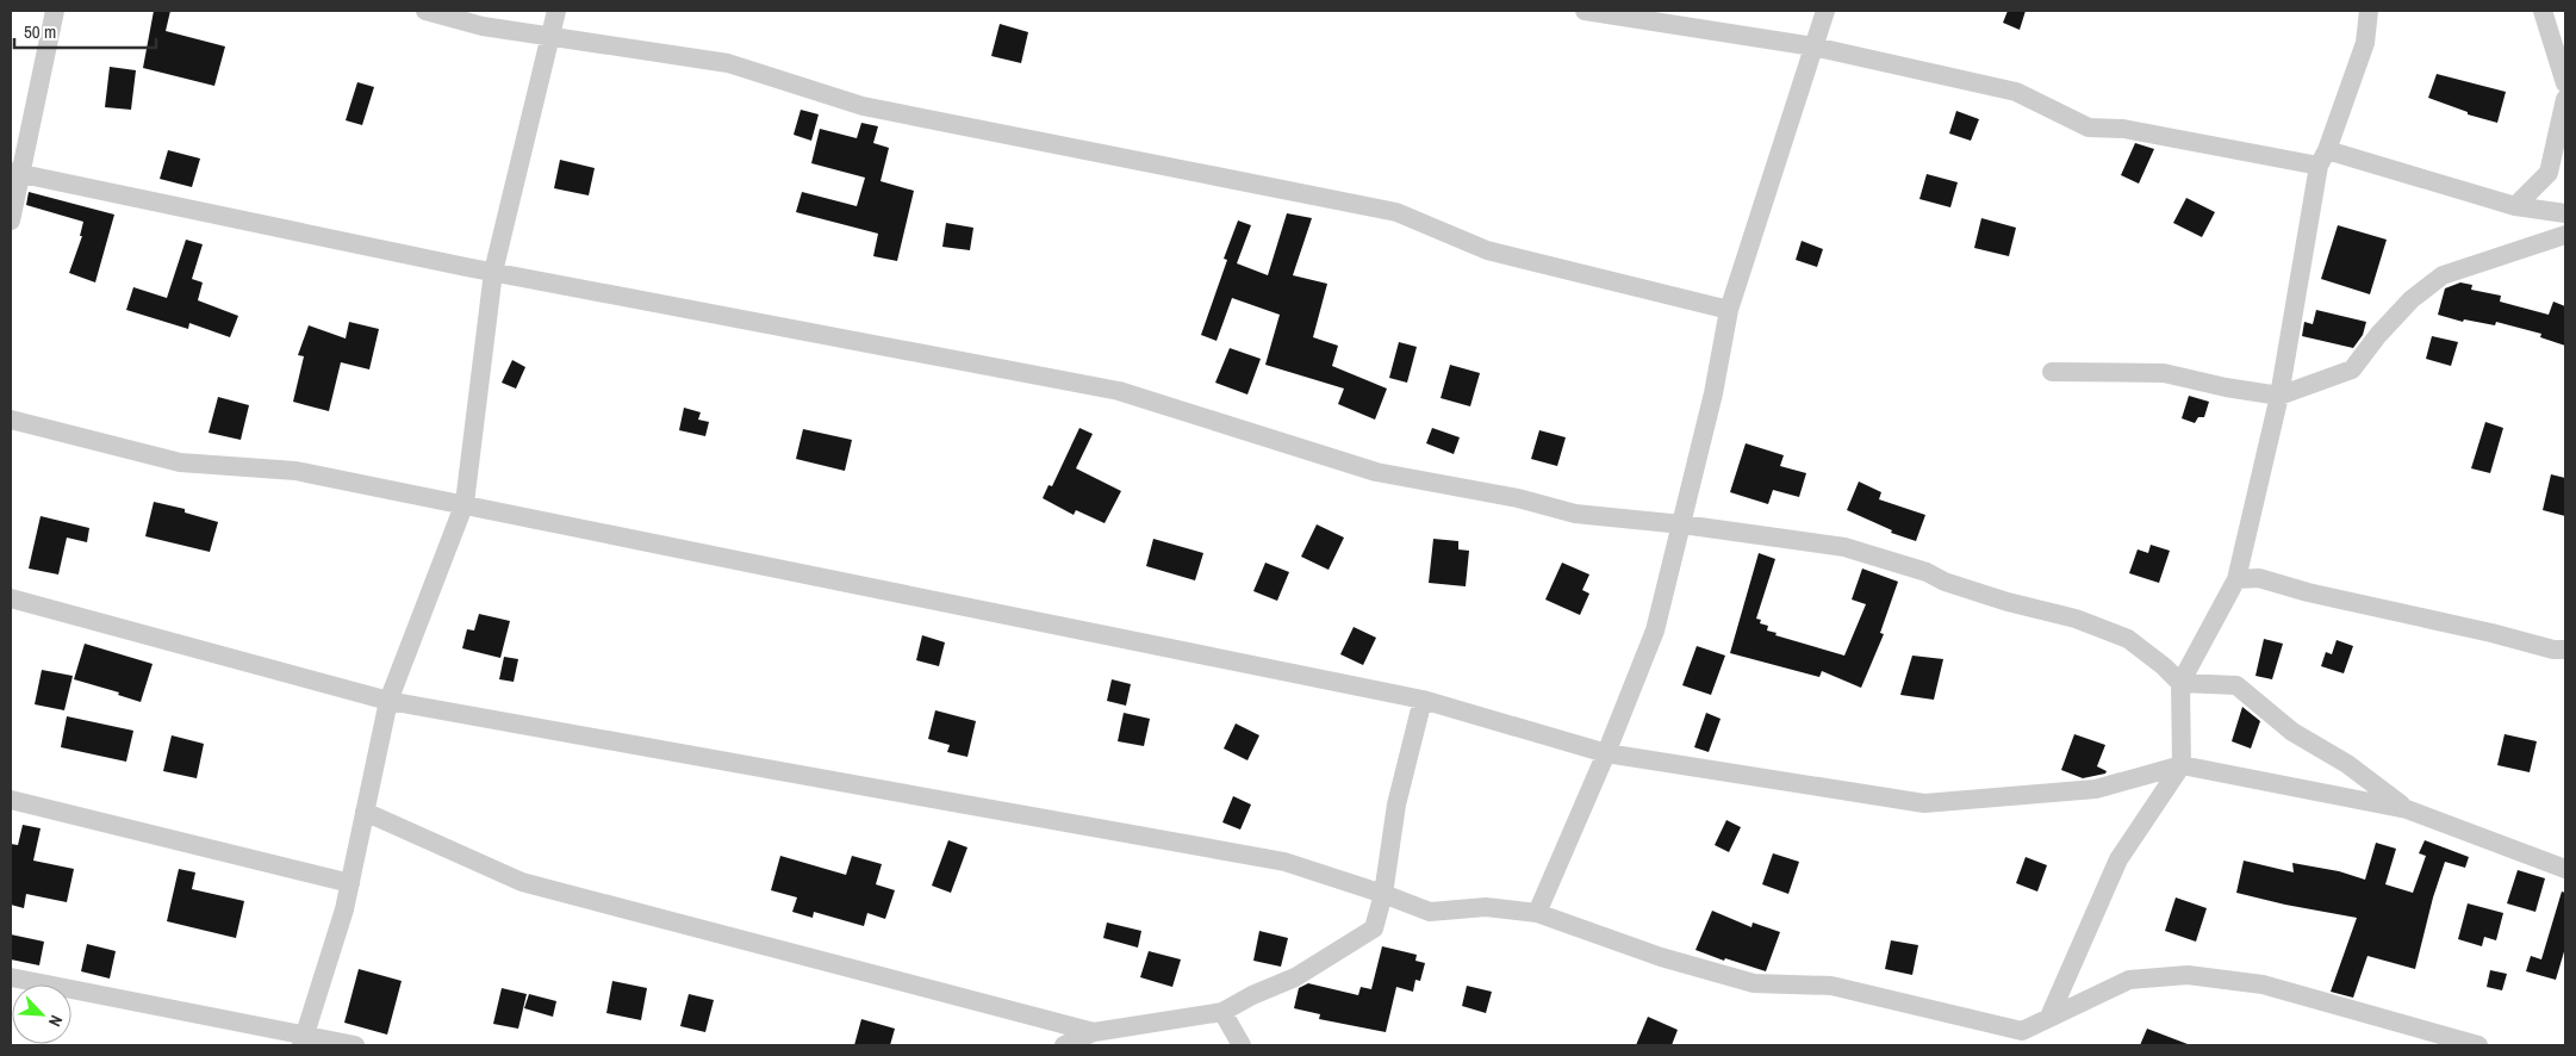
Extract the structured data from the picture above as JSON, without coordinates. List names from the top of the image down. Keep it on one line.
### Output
{"scale_bar":"50 m","north":"bottom right"}
